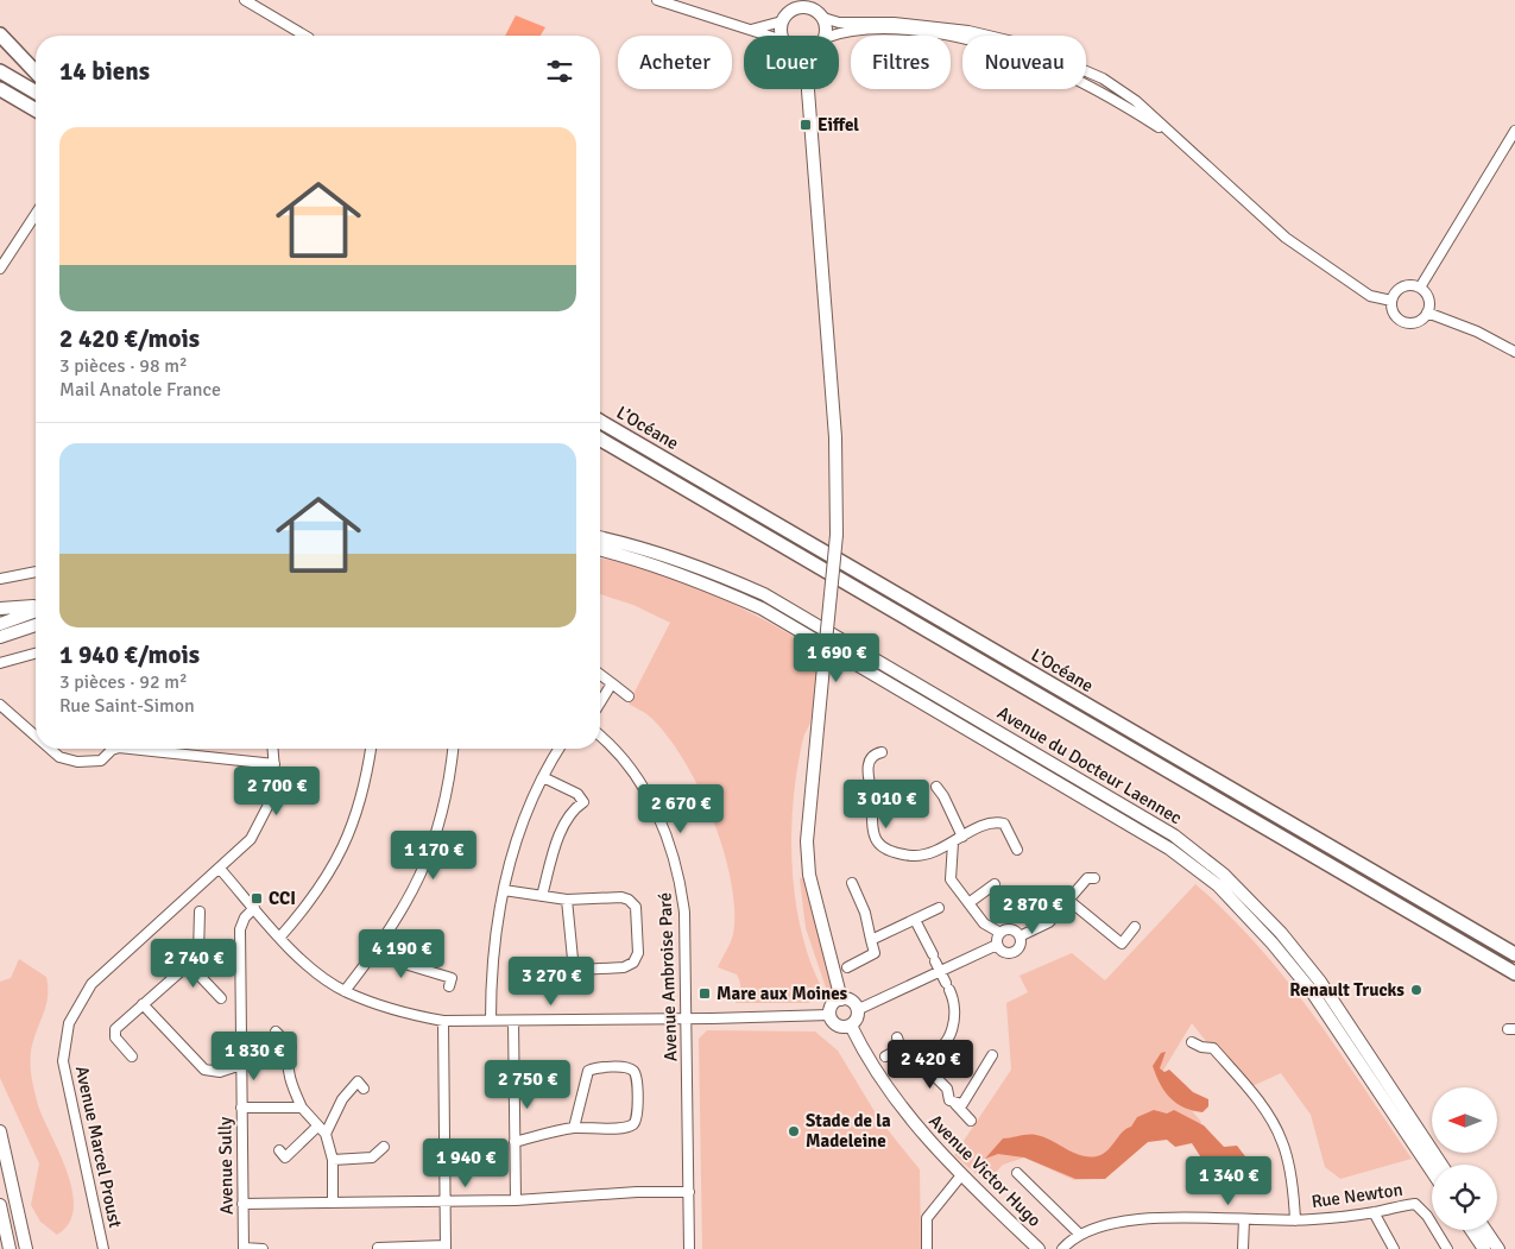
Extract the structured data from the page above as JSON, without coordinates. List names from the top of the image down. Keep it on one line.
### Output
{"streets":{"highway":["L’Océane"],"main road":["Avenue du Docteur Laennec","Avenue Victor Hugo"],"street":["Avenue Ambroise Paré","Avenue Marcel Proust","Avenue Sully","Rue Newton"]},"places":{"transit":["Eiffel","CCI","Mare aux Moines"],"other":["Renault Trucks","Stade de la Madeleine"]},"north":"left","page":{"chip":["Acheter","Louer","Filtres","Nouveau"],"heading":"14 biens","list":[{"name":"2 420 €/mois","note":"3 pièces · 98 m² · Mail Anatole France"},{"name":"1 940 €/mois","note":"3 pièces · 92 m² · Rue Saint-Simon"}],"price":["1 690 €","2 700 €","3 010 €","2 670 €","1 170 €","2 870 €","4 190 €","2 740 €","3 270 €","1 830 €","2 420 €","2 750 €","1 940 €","1 340 €"]}}
